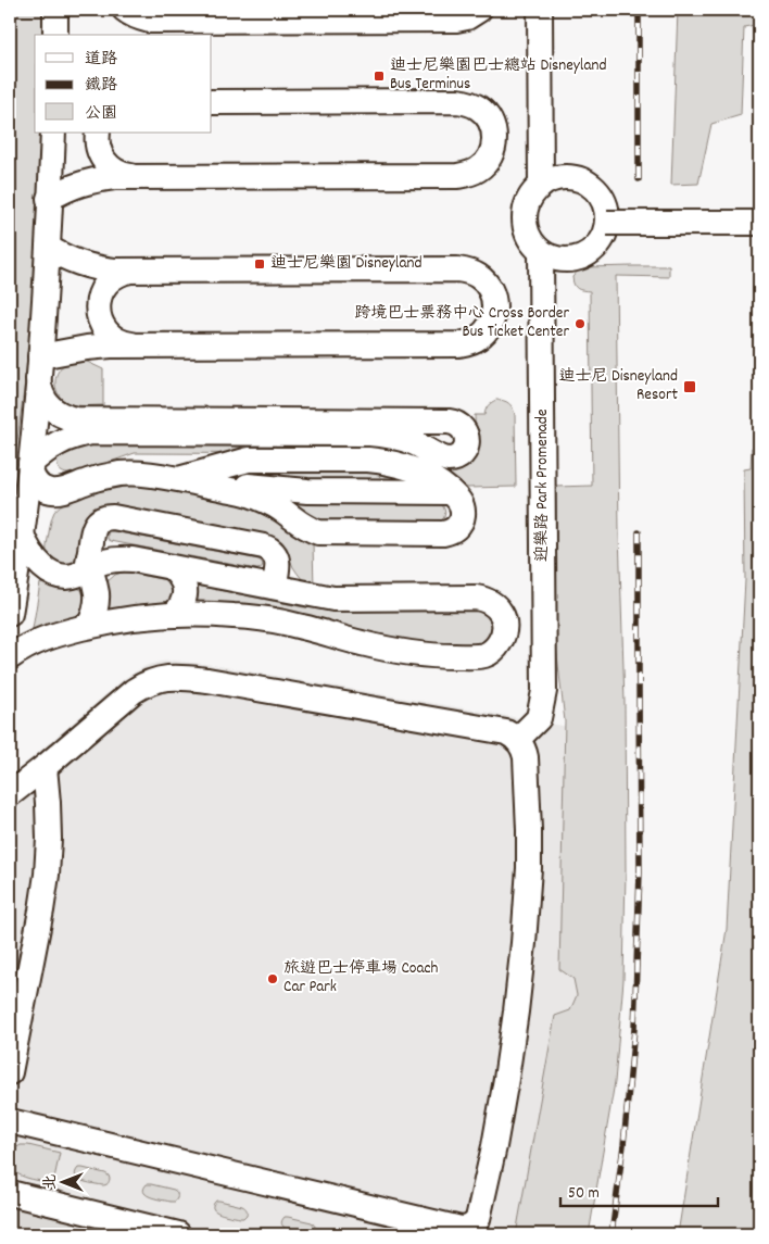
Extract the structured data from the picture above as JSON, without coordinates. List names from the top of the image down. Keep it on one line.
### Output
{"streets":{"street":["迎樂路 Park Promenade"]},"places":{"transit":["迪士尼樂園巴士總站 Disneyland Bus Terminus","迪士尼樂園 Disneyland","迪士尼 Disneyland Resort"],"other":["跨境巴士票務中心 Cross Border Bus Ticket Center","旅遊巴士停車場 Coach Car Park"]},"legend":["道路","鐵路","公園"],"scale_bar":"50 m","north":"left"}
